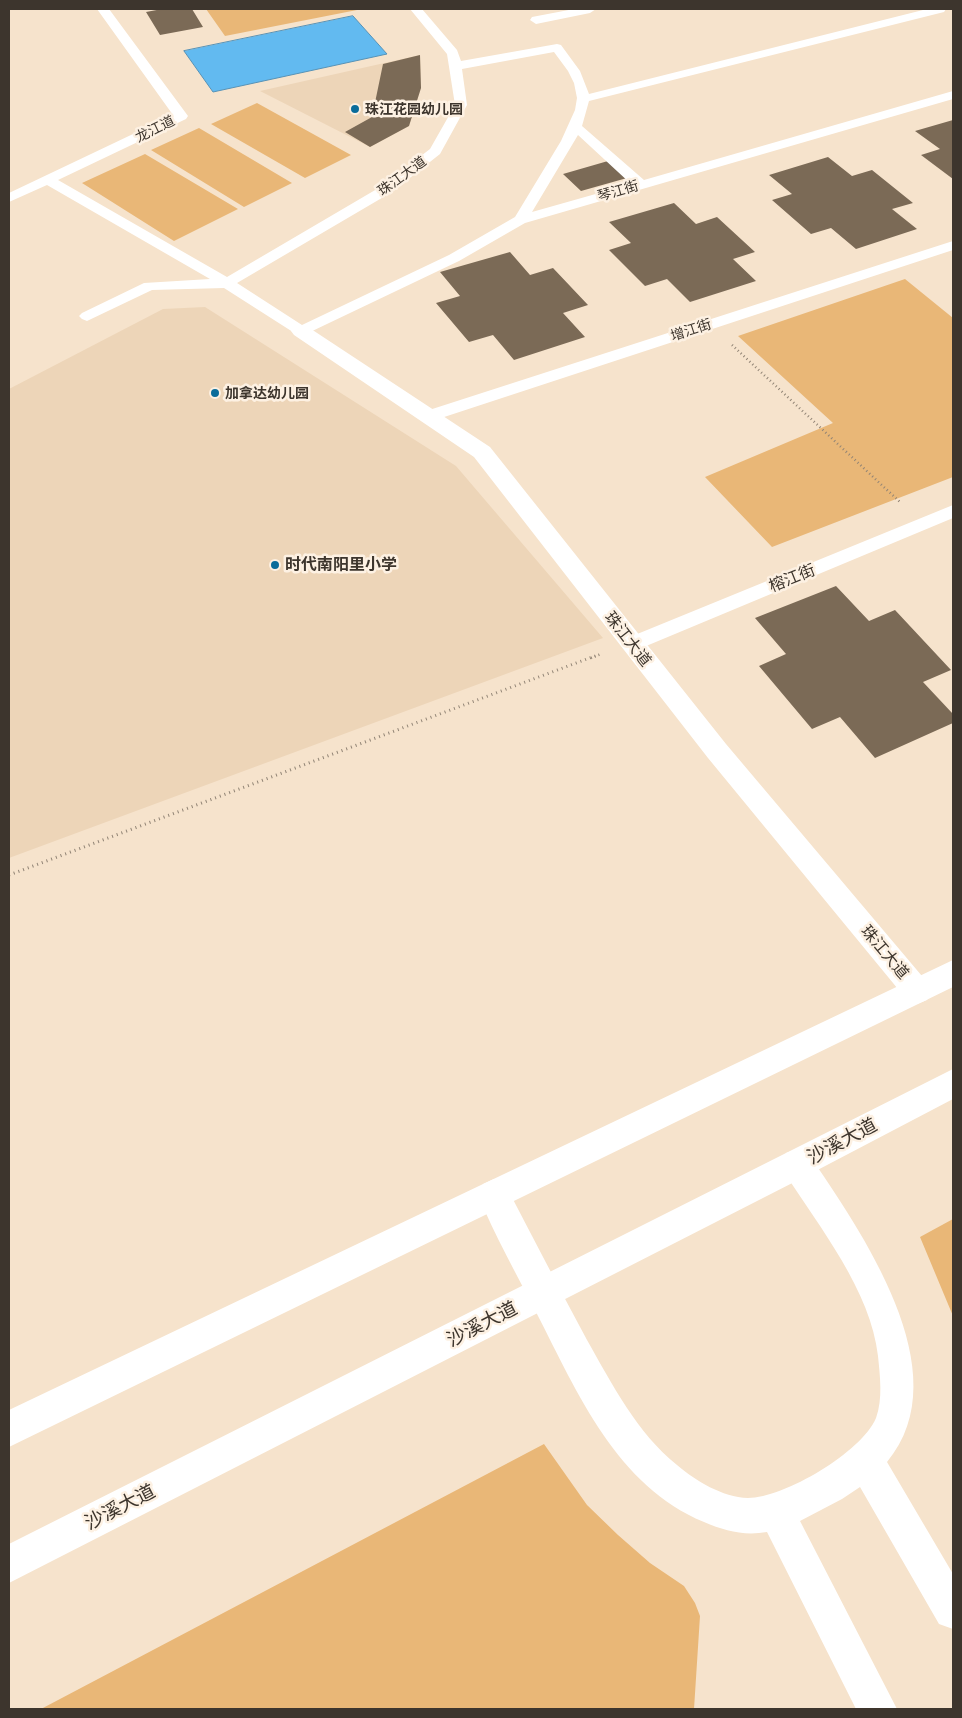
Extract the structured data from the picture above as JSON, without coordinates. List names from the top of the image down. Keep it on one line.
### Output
{"streets":{"street":["珠江大道","沙溪大道"],"lane":["龙江道","琴江街","增江街","榕江街"]},"crossings":[["珠江大道","琴江街"],["珠江大道","增江街"],["珠江大道","榕江街"]],"places":["珠江花园幼儿园","加拿达幼儿园","时代南阳里小学"]}
